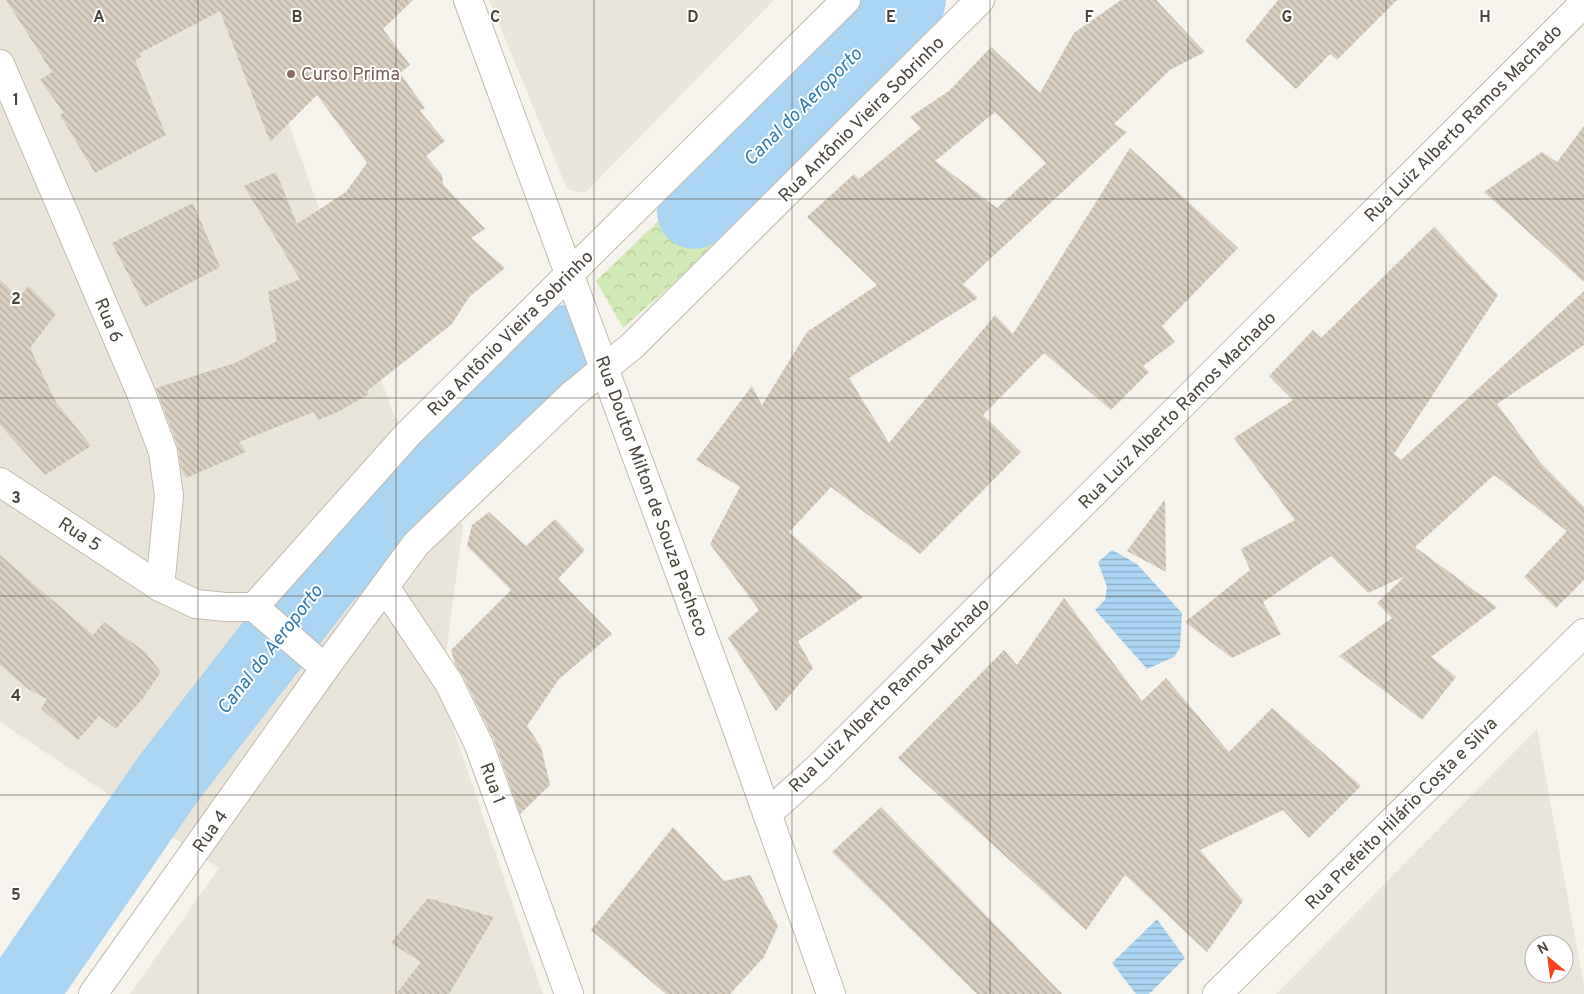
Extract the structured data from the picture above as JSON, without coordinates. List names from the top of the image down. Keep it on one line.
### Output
{"streets":{"street":["Rua Antônio Vieira Sobrinho","Rua Luiz Alberto Ramos Machado","Rua 6","Rua Doutor Milton de Souza Pacheco","Rua 5","Rua 1","Rua Prefeito Hilário Costa e Silva","Rua 4"]},"crossings":[["Rua Antônio Vieira Sobrinho","Rua Doutor Milton de Souza Pacheco"],["Rua Antônio Vieira Sobrinho","Rua 1"],["Rua Antônio Vieira Sobrinho","Rua 4"],["Rua Luiz Alberto Ramos Machado","Rua Doutor Milton de Souza Pacheco"],["Rua 6","Rua 5"]],"water":["Canal do Aeroporto"],"places":["Curso Prima"],"north":"top left","grid":{"columns":["A","B","C","D","E","F","G","H"],"rows":["1","2","3","4","5"]}}
